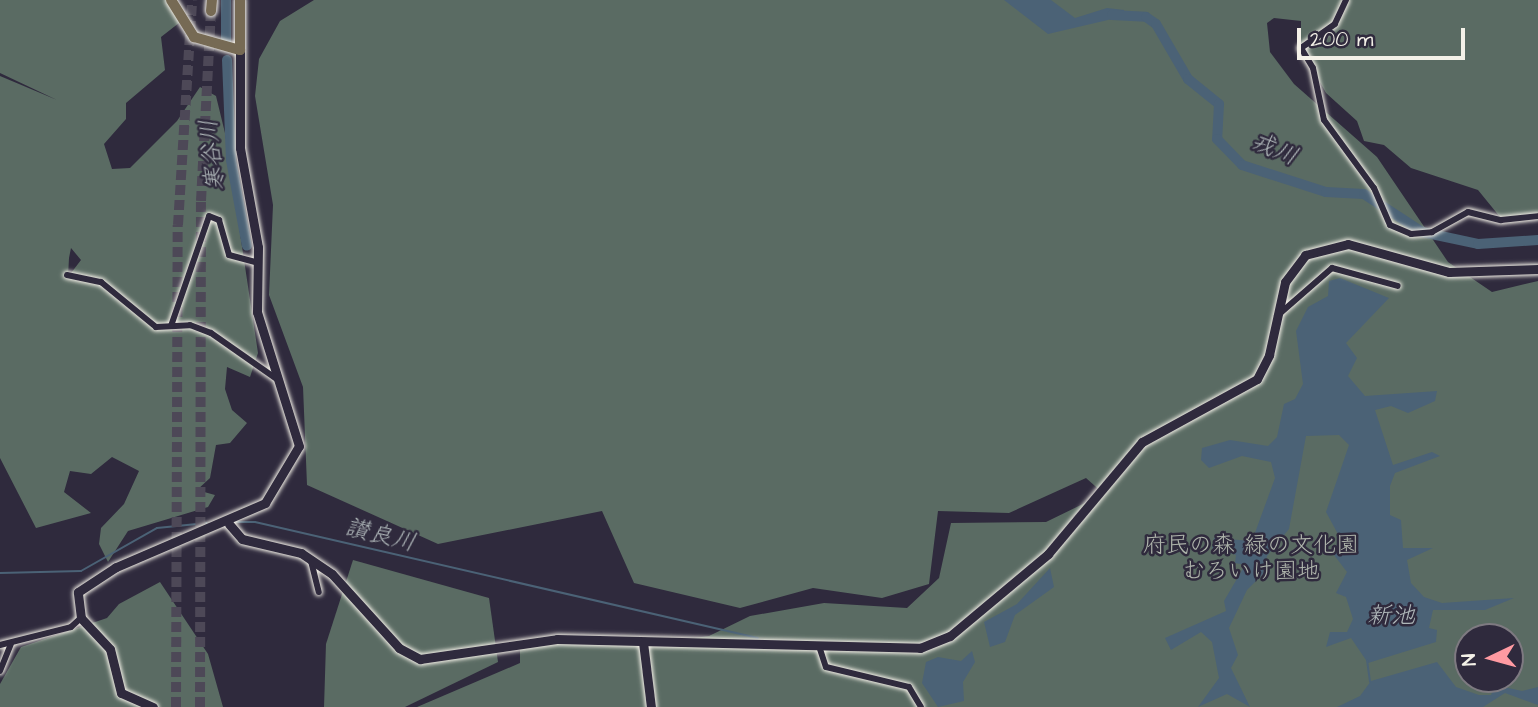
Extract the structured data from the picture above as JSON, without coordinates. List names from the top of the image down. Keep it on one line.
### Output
{"water":["戎川","寒谷川","讃良川","新池"],"parks":["府民の森 緑の文化園 むろいけ園地"],"scale_bar":"200 m","north":"left"}
